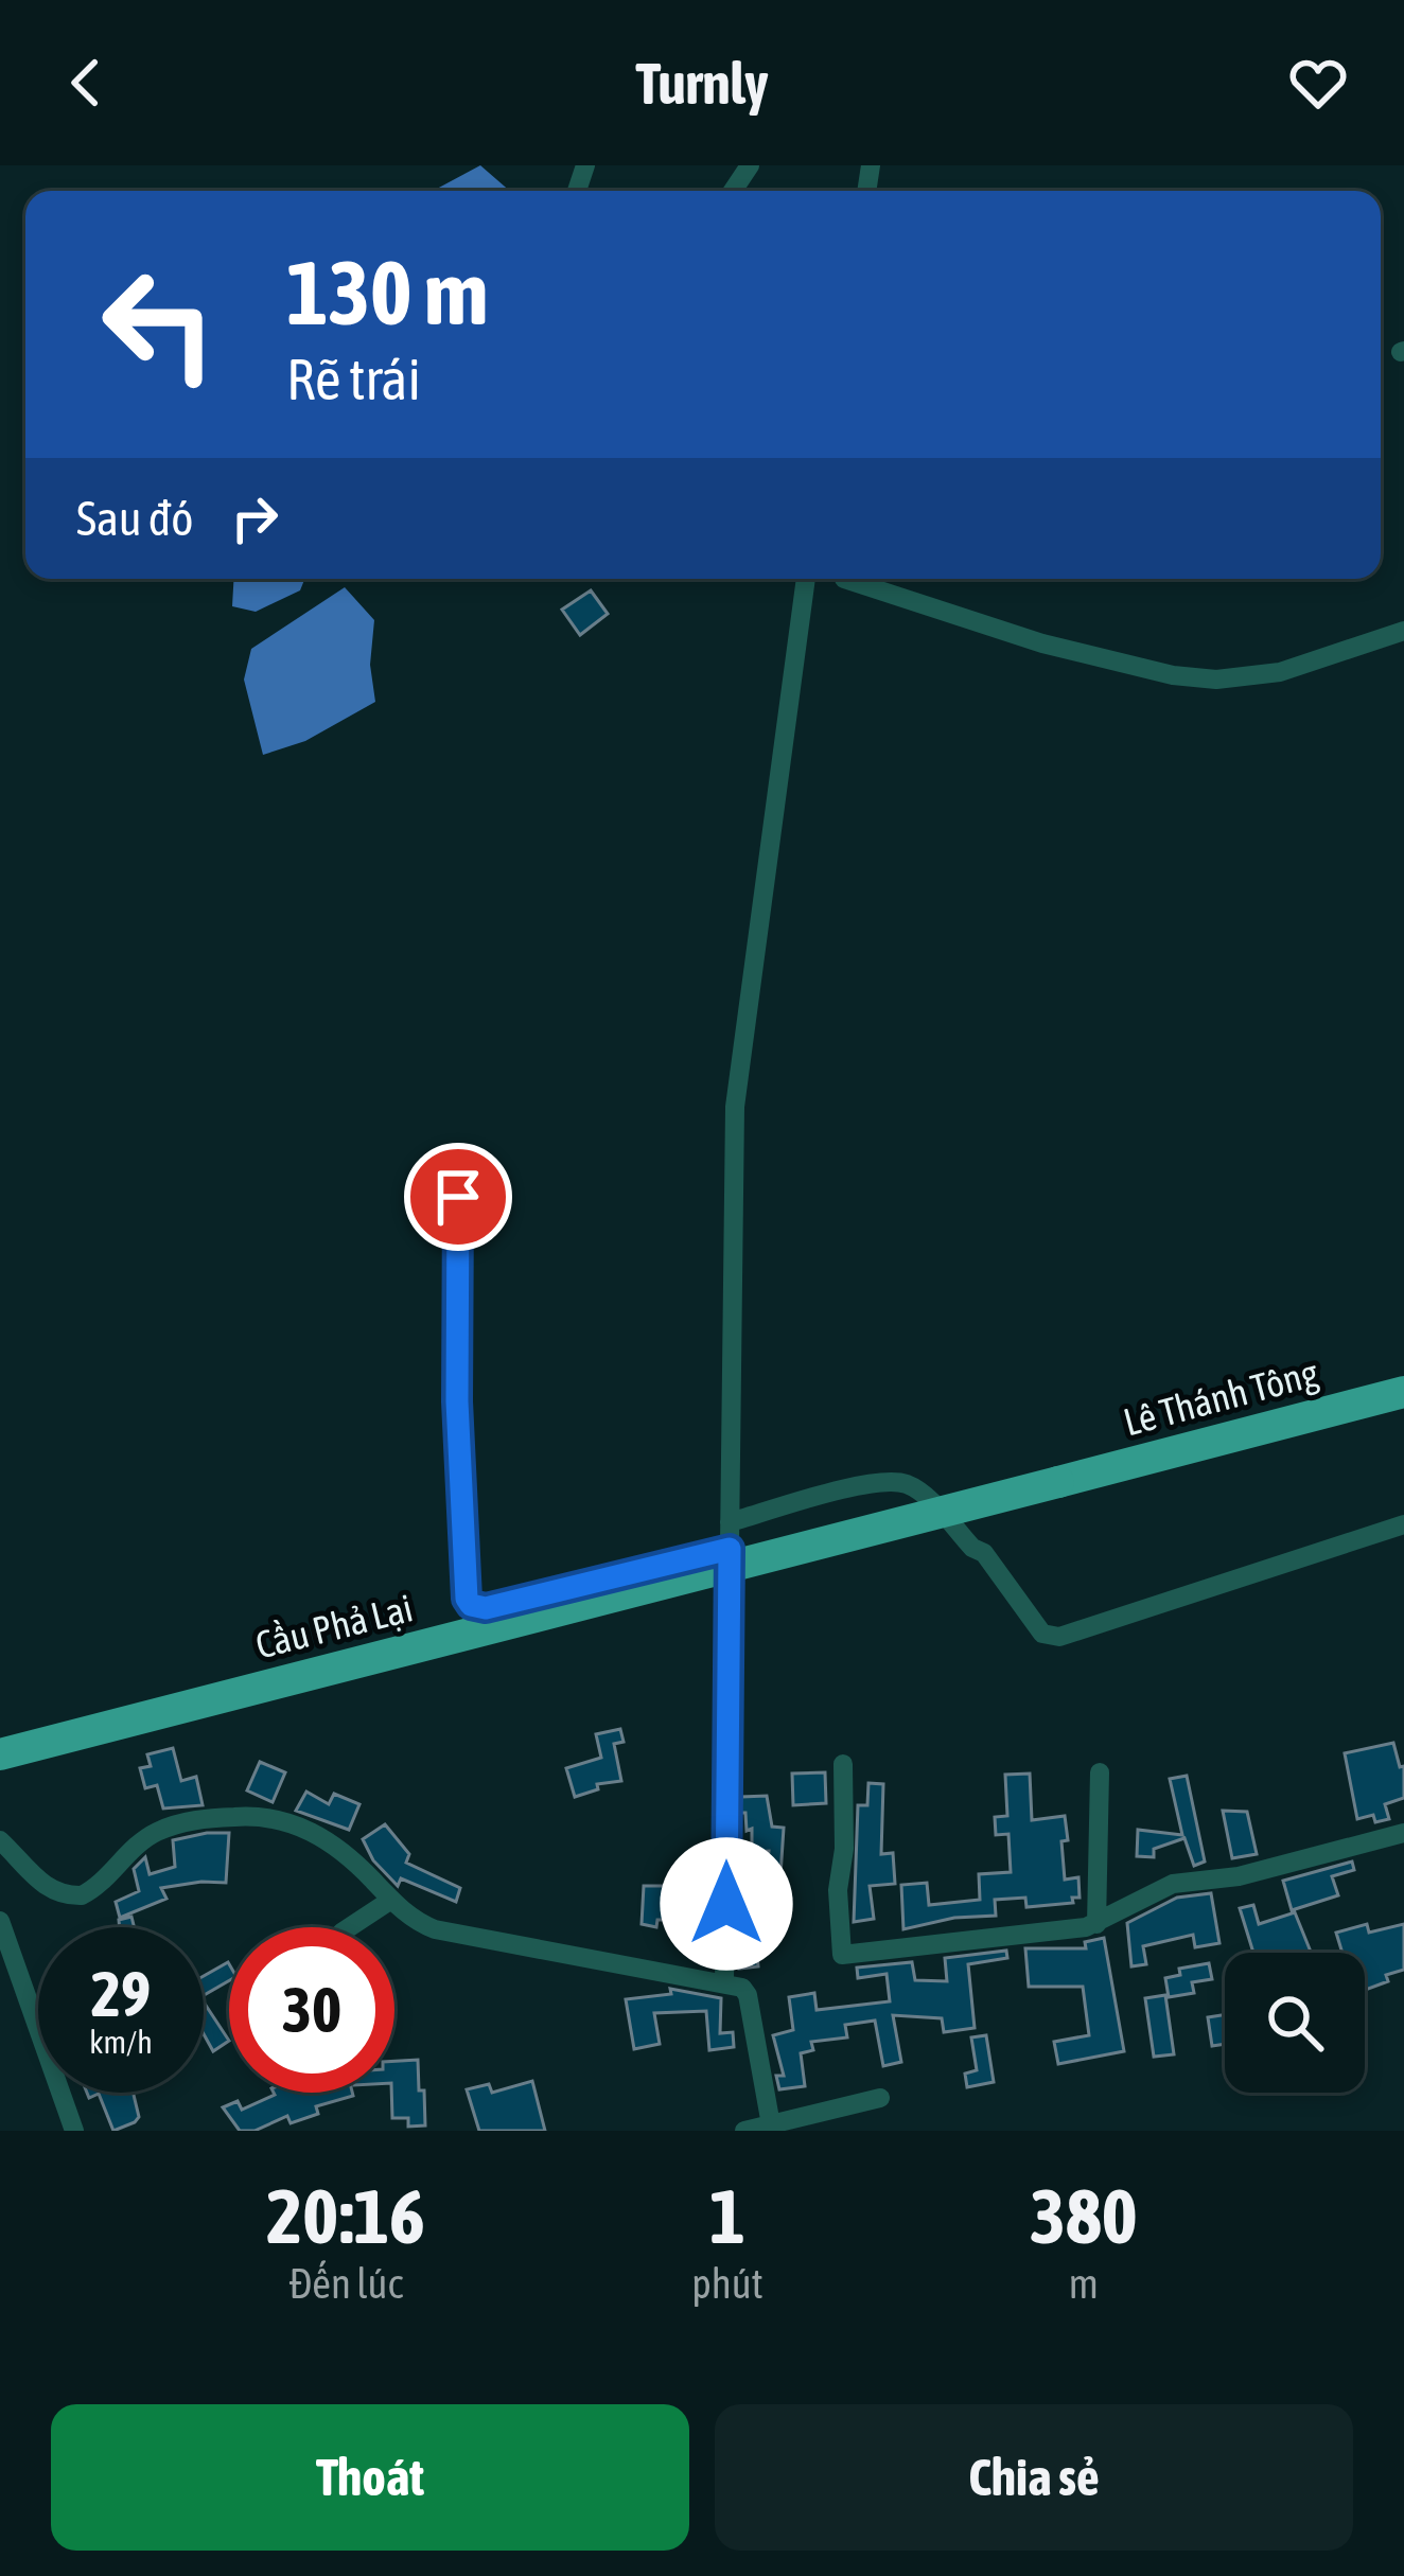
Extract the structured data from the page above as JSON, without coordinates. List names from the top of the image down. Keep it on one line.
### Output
{"streets":{"highway":["Lê Thánh Tông","Cầu Phả Lại"]},"crossings":[["Lê Thánh Tông","Cầu Phả Lại"]],"page":{"header":"Turnly","turn":["130 m","Rẽ trái"],"then":"Sau đó","speed":"29 km/h","limit":"30","eta":["20:16","Đến lúc","1","phút","380","m"],"buttons":["Thoát","Chia sẻ"]}}
